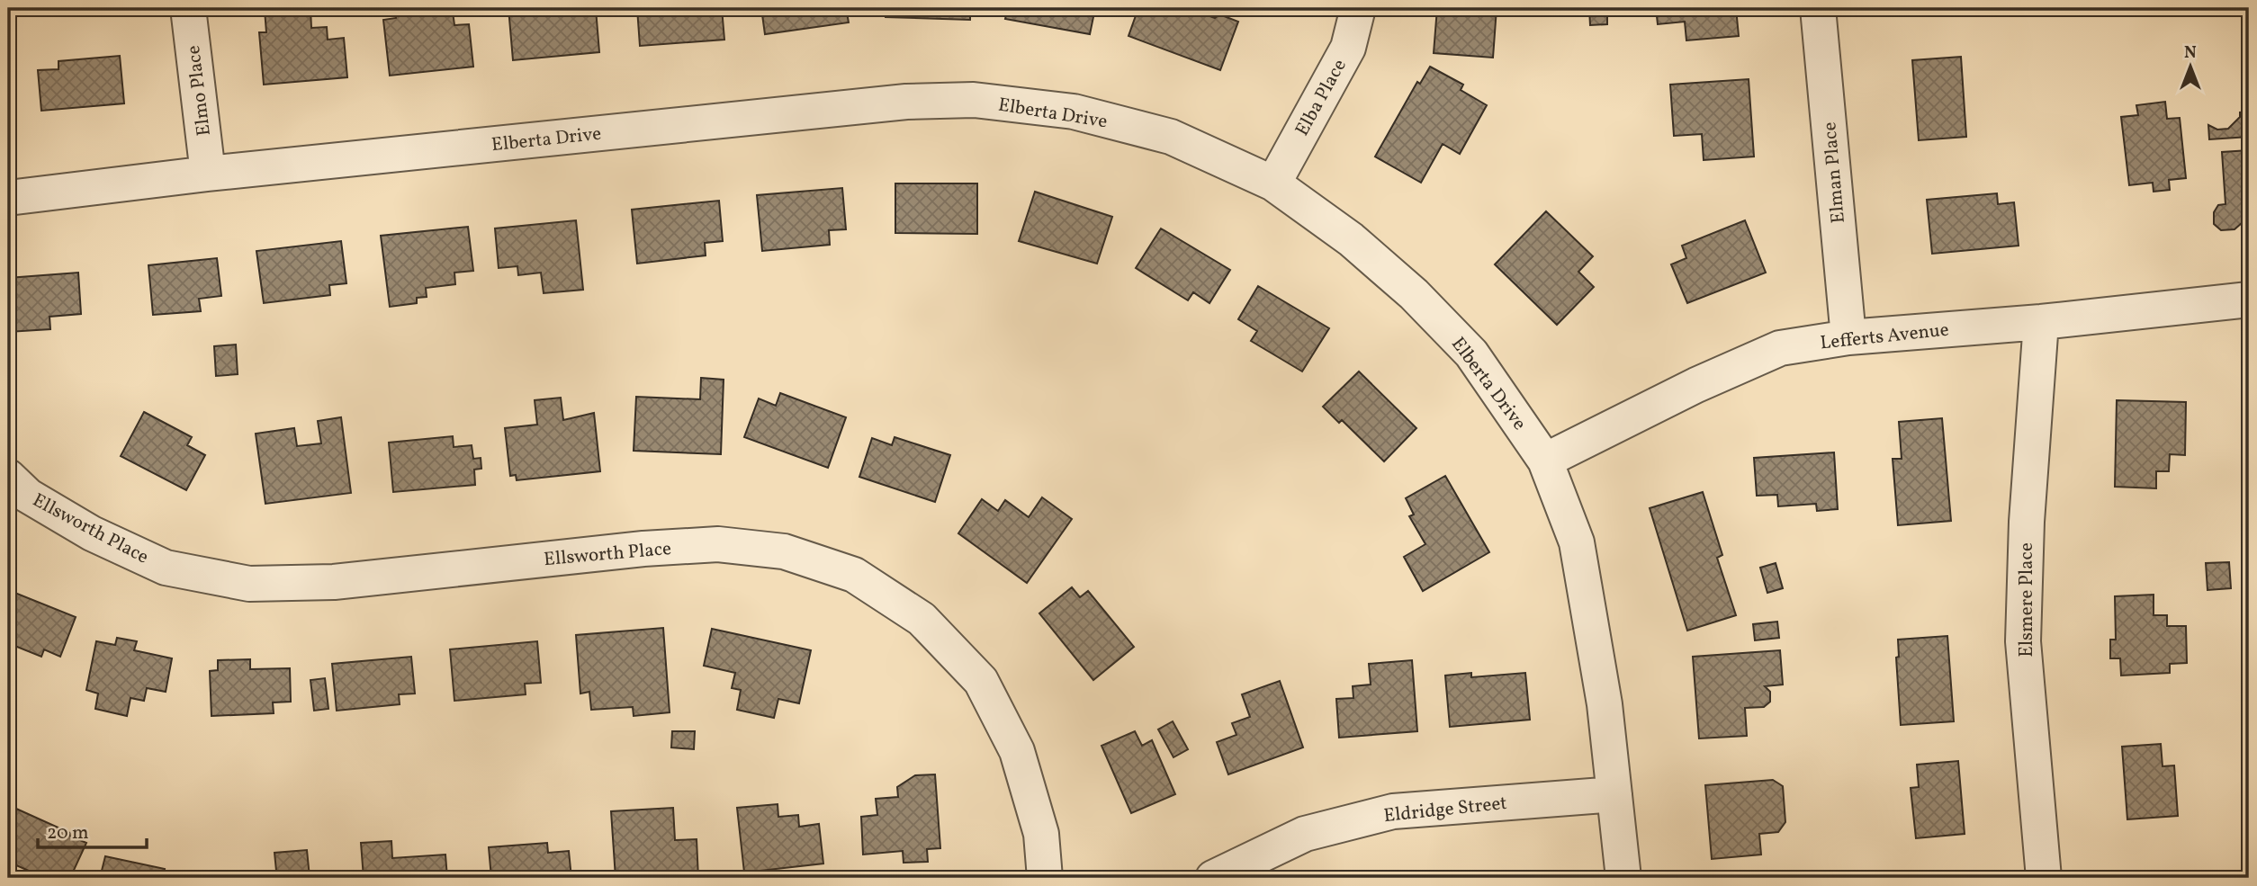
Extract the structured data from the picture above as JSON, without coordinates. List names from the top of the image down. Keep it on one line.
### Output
{"streets":{"street":["Elmo Place","Elba Place","Elberta Drive","Elman Place","Lefferts Avenue","Ellsworth Place","Elsmere Place","Eldridge Street"]},"crossings":[["Elmo Place","Elberta Drive"],["Elba Place","Elberta Drive"],["Elberta Drive","Lefferts Avenue"],["Elberta Drive","Eldridge Street"],["Elman Place","Lefferts Avenue"],["Lefferts Avenue","Elsmere Place"]],"scale_bar":"20 m","north":"top"}
